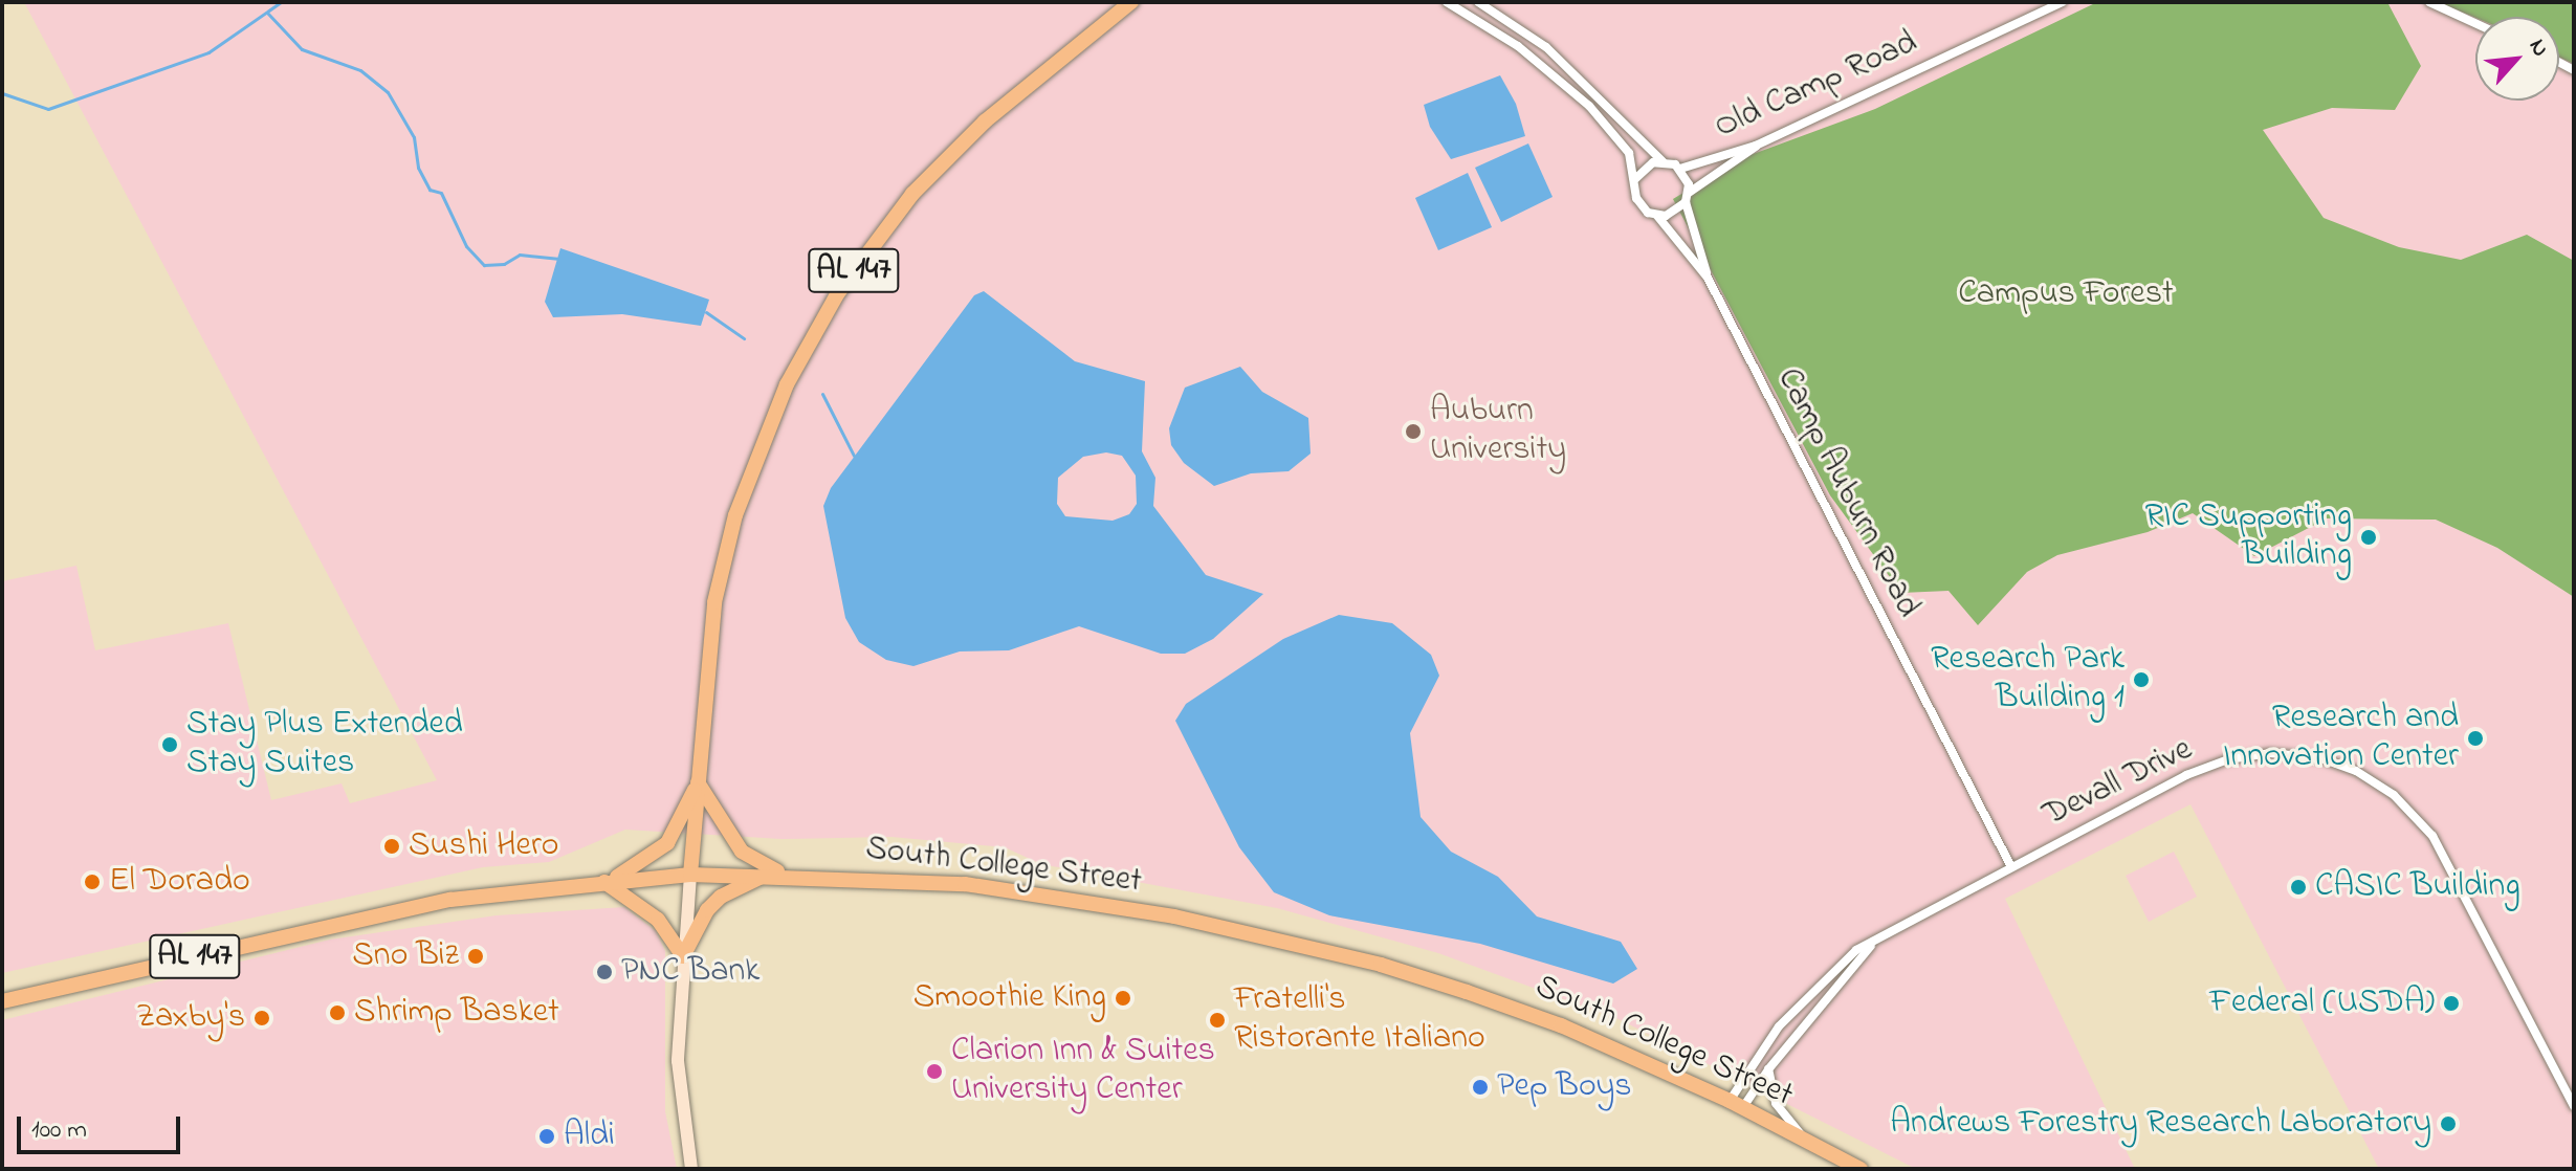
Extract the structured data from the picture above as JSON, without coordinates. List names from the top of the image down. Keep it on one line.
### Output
{"streets":{"main road":["AL 147","South College Street"],"street":["Old Camp Road","Camp Auburn Road","Devall Drive"]},"crossings":[["Old Camp Road","Camp Auburn Road"],["AL 147","South College Street"],["Camp Auburn Road","Devall Drive"]],"parks":["Campus Forest"],"places":["Auburn University","RIC Supporting Building","Research Park Building 1","Research and Innovation Center","Stay Plus Extended Stay Suites","Sushi Hero","El Dorado","CASIC Building","Sno Biz","PNC Bank","Smoothie King","Federal (USDA)","Shrimp Basket","Zaxby's","Fratelli's Ristorante Italiano","Clarion Inn & Suites University Center","Pep Boys","Andrews Forestry Research Laboratory","Aldi"],"scale_bar":"100 m","north":"top right"}
